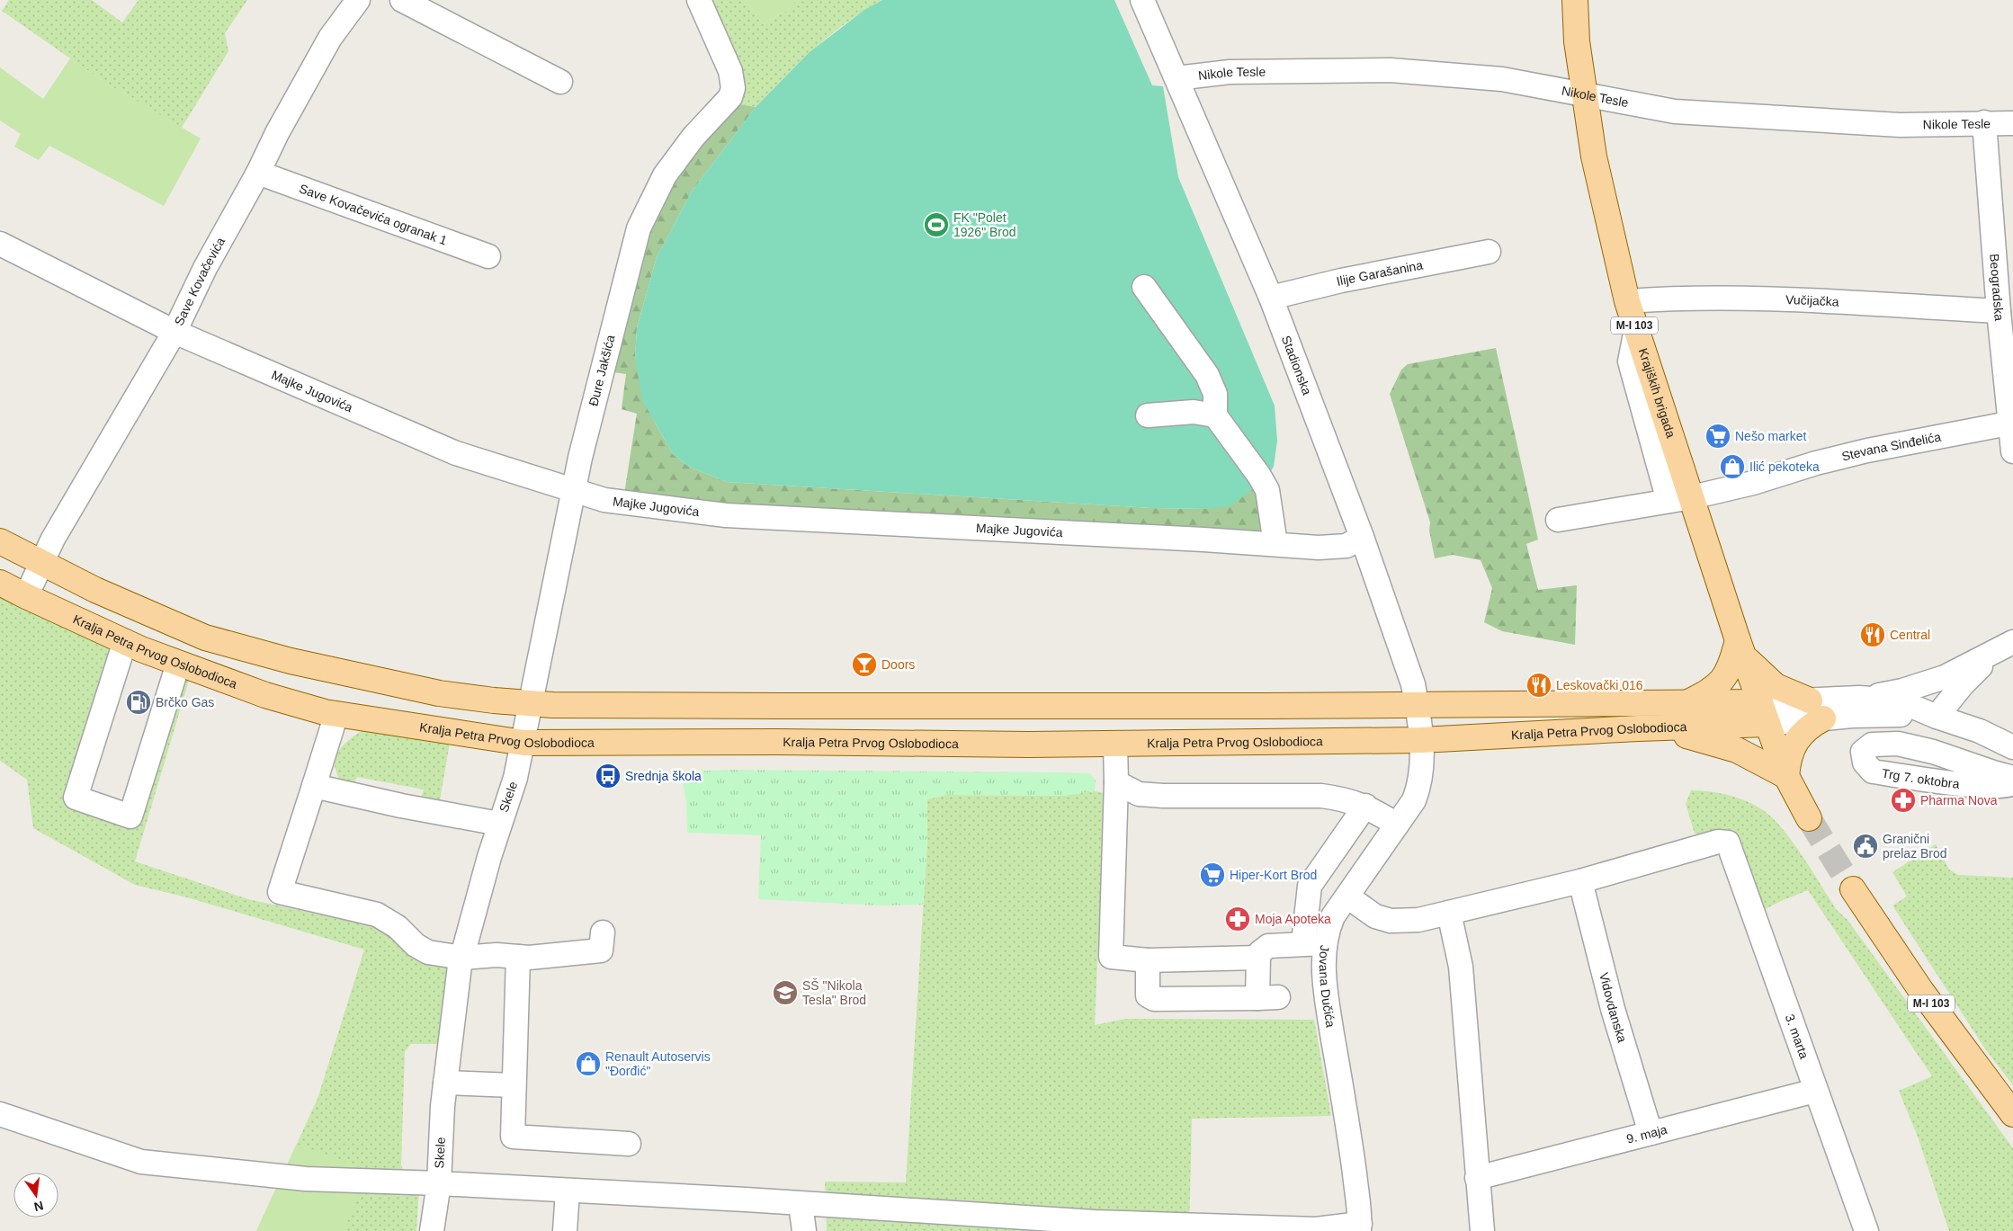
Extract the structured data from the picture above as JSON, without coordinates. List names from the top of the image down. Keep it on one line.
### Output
{"streets":{"main road":["M-I 103","Krajiških brigada","Kralja Petra Prvog Oslobodioca"],"street":["Nikole Tesle","Save Kovačevića ogranak 1","Ilije Garašanina","Save Kovačevića","Beogradska","Vučijačka","Stadionska","Đure Jakšića","Majke Jugovića","Stevana Sinđelića","Trg 7. oktobra","Skele","Jovana Dučića","Vidovdanska","3. marta","9. maja"]},"crossings":[["Nikole Tesle","Beogradska"],["Nikole Tesle","Stadionska"],["Nikole Tesle","Krajiških brigada"],["Save Kovačevića ogranak 1","Save Kovačevića"],["Ilije Garašanina","Stadionska"],["Save Kovačevića","Majke Jugovića"],["Save Kovačevića","Kralja Petra Prvog Oslobodioca"],["Beogradska","Vučijačka"],["Beogradska","Stevana Sinđelića"],["Vučijačka","Krajiških brigada"],["M-I 103","Krajiških brigada"],["M-I 103","Kralja Petra Prvog Oslobodioca"],["Stadionska","Majke Jugovića"],["Stadionska","Kralja Petra Prvog Oslobodioca"],["Stadionska","Jovana Dučića"],["Đure Jakšića","Majke Jugovića"],["Đure Jakšića","Kralja Petra Prvog Oslobodioca"],["Đure Jakšića","Skele"],["Krajiških brigada","Stevana Sinđelića"],["Krajiških brigada","Kralja Petra Prvog Oslobodioca"],["Kralja Petra Prvog Oslobodioca","Skele"],["Kralja Petra Prvog Oslobodioca","Jovana Dučića"],["Skele","Jovana Dučića"],["Vidovdanska","3. marta"],["Vidovdanska","9. maja"],["3. marta","9. maja"]],"places":{"sports":["FK \"Polet 1926\" Brod"],"supermarket":["Nešo market","Hiper-Kort Brod"],"shop":["Ilić pekoteka","Renault Autoservis \"Đorđić\""],"restaurant":["Central","Leskovački 016"],"bar":["Doors"],"fuel station":["Brčko Gas"],"bus stop":["Srednja škola"],"pharmacy":["Pharma Nova","Moja Apoteka"],"public building":["Granični prelaz Brod"],"school or university":["SŠ \"Nikola Tesla\" Brod"]},"north":"bottom"}
